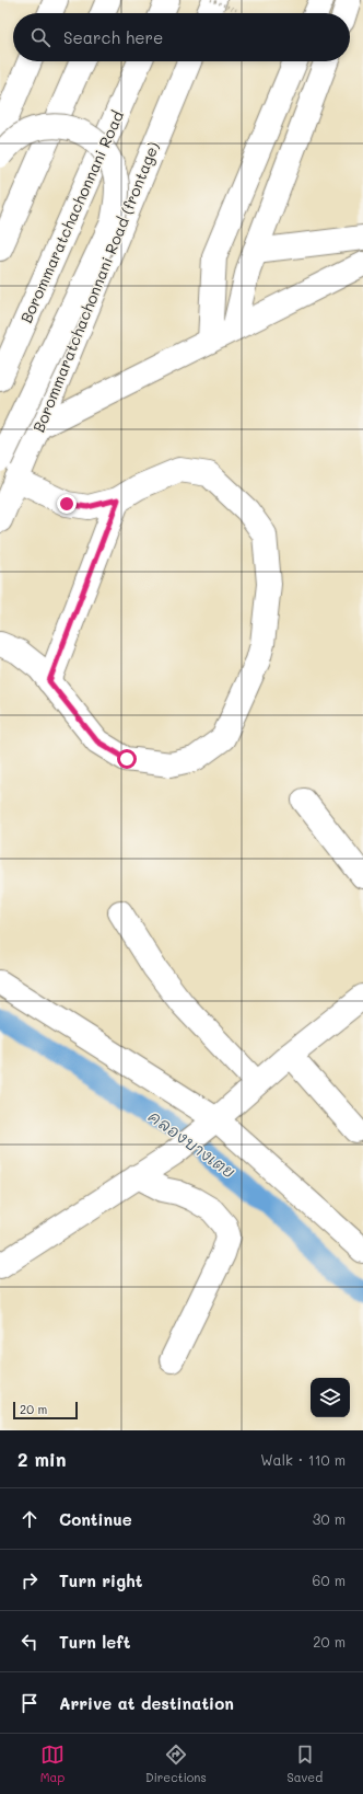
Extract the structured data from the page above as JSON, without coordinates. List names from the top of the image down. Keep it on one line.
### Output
{"streets":{"main road":["Borommaratchachonnani Road","Borommaratchachonnani Road (frontage)"]},"water":["คลองบางเตย"],"scale_bar":"20 m","page":{"search":"Search here","scale":"20 m","heading":["2 min","Walk · 110 m"],"list":[["Continue","30 m"],["Turn right","60 m"],["Turn left","20 m"],"Arrive at destination"],"nav":["Map","Directions","Saved"]}}
